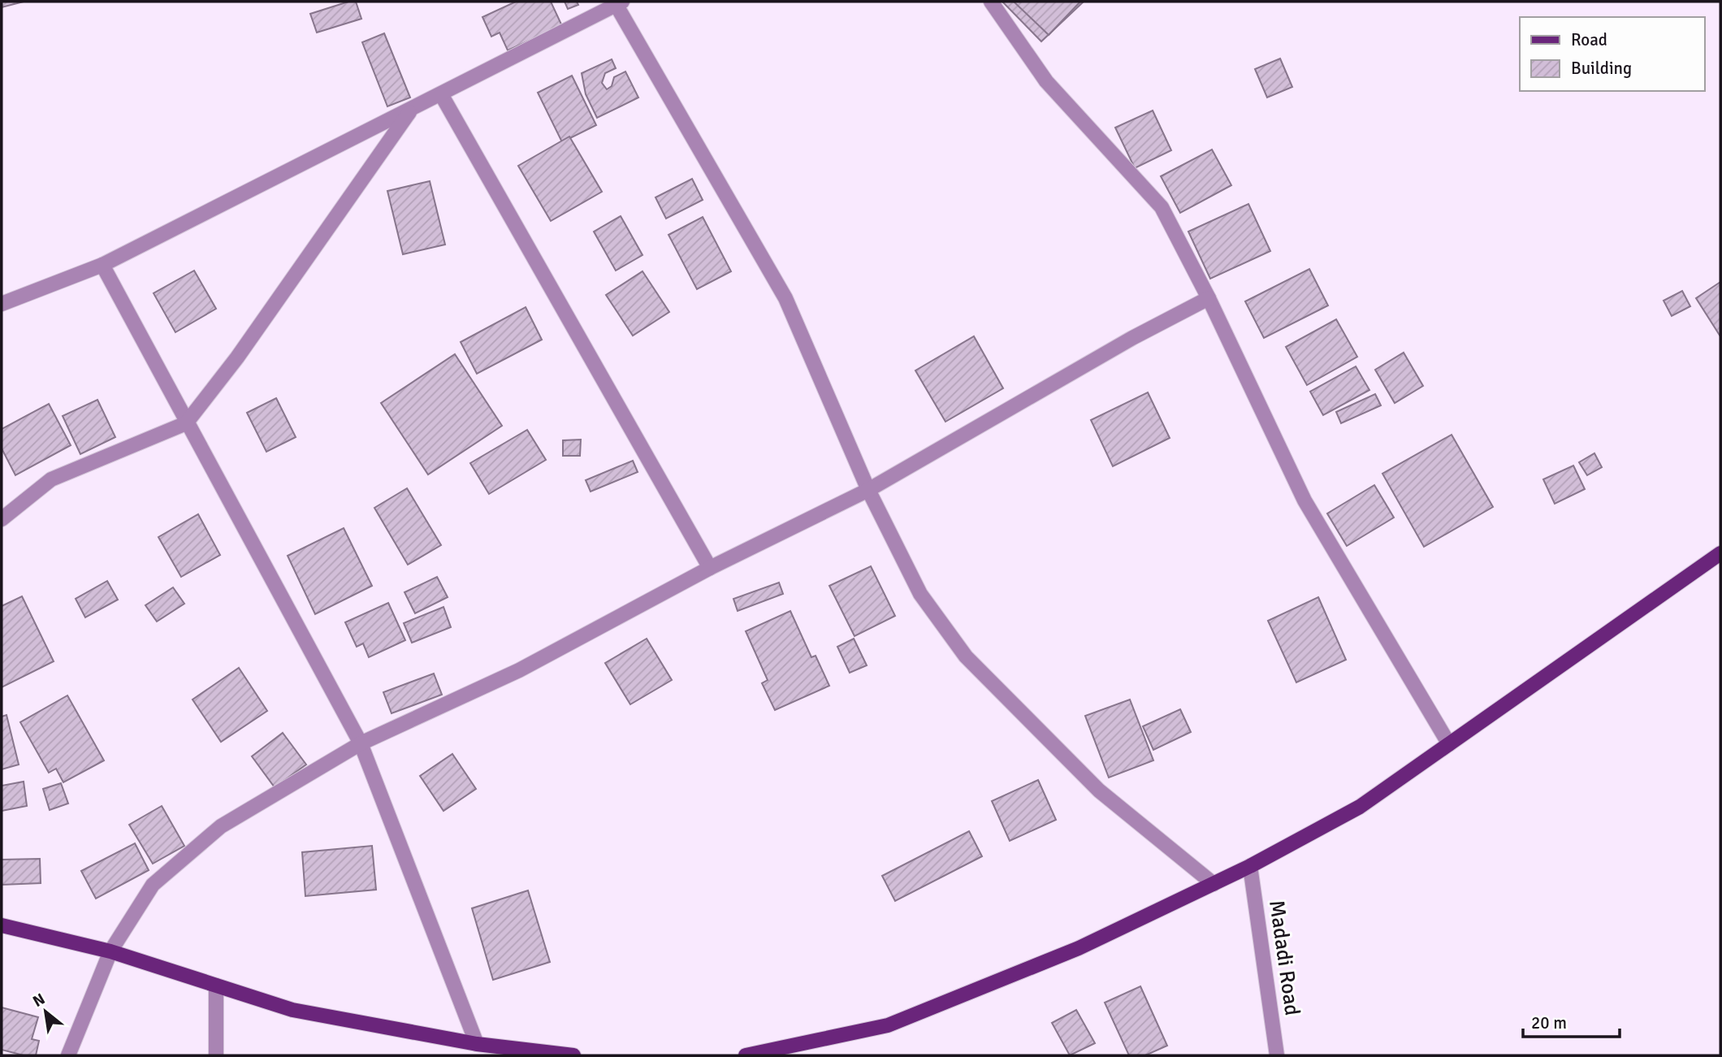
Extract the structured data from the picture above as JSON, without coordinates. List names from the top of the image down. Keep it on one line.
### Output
{"streets":{"street":["Madadi Road"]},"legend":["Road","Building"],"scale_bar":"20 m","north":"top left"}
